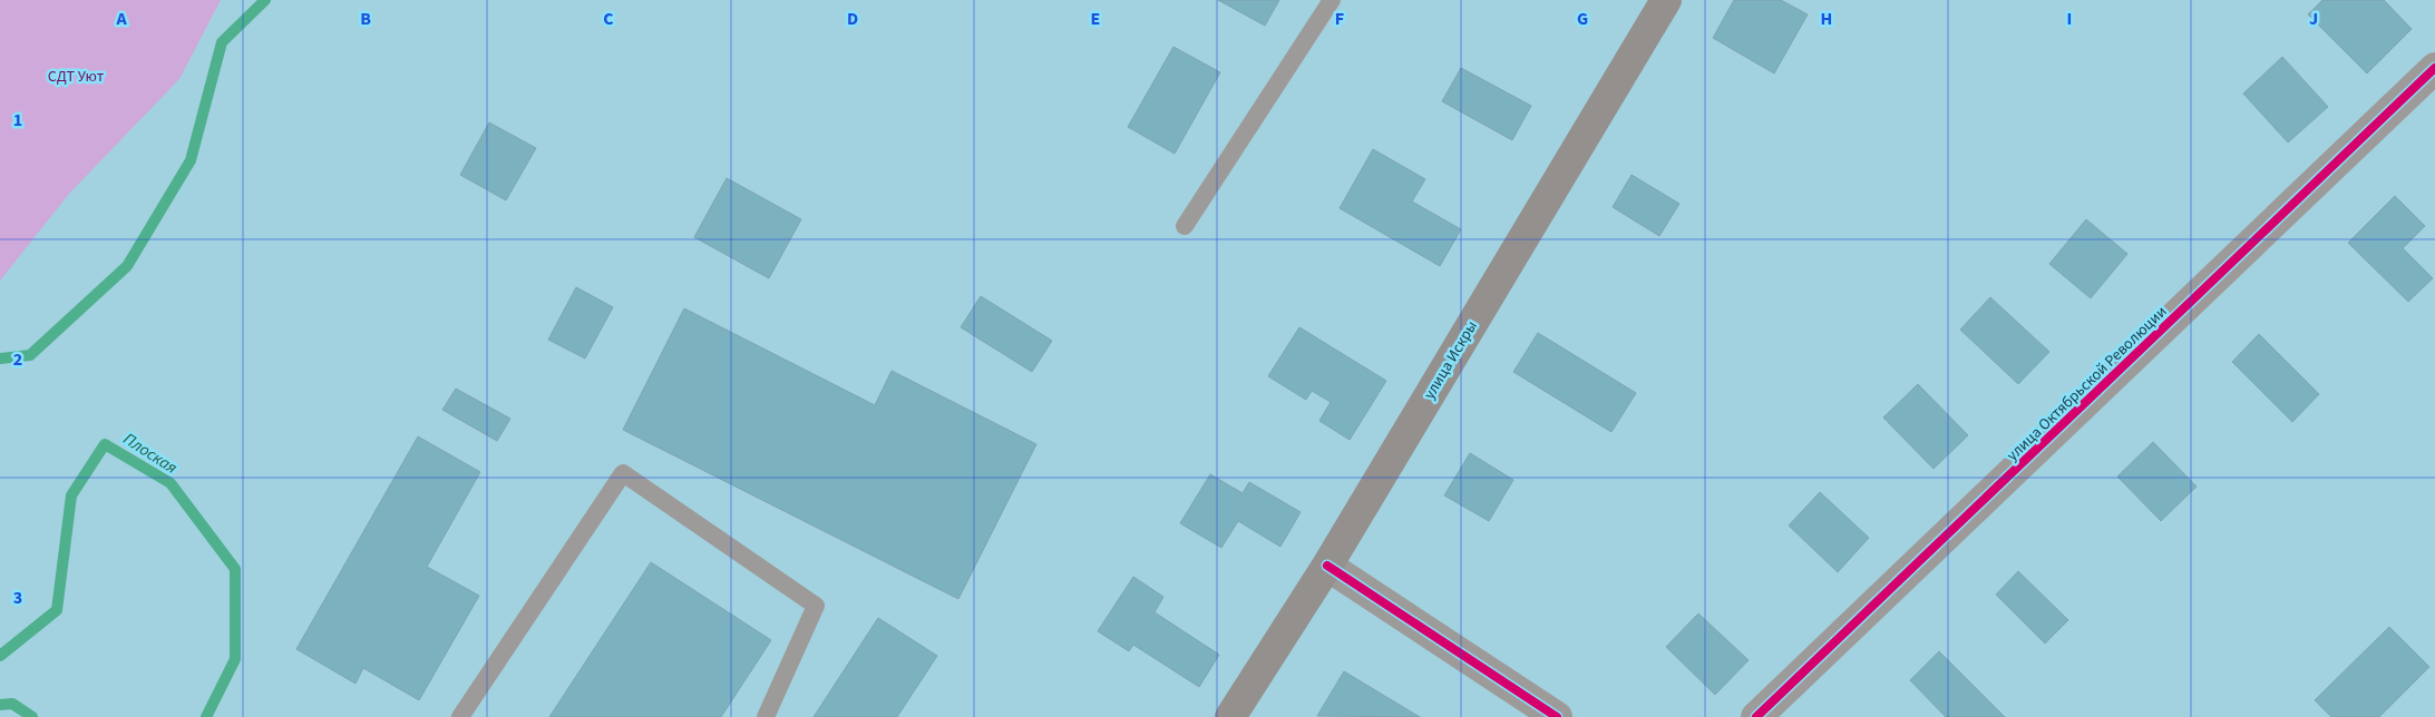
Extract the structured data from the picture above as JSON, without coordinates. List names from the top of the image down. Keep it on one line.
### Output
{"streets":{"main road":["улица Искры"],"street":["улица Октябрьской Революции"]},"water":["Плоская"],"parks":["СДТ Уют"],"grid":{"columns":["A","B","C","D","E","F","G","H","I","J"],"rows":["1","2","3"]}}
